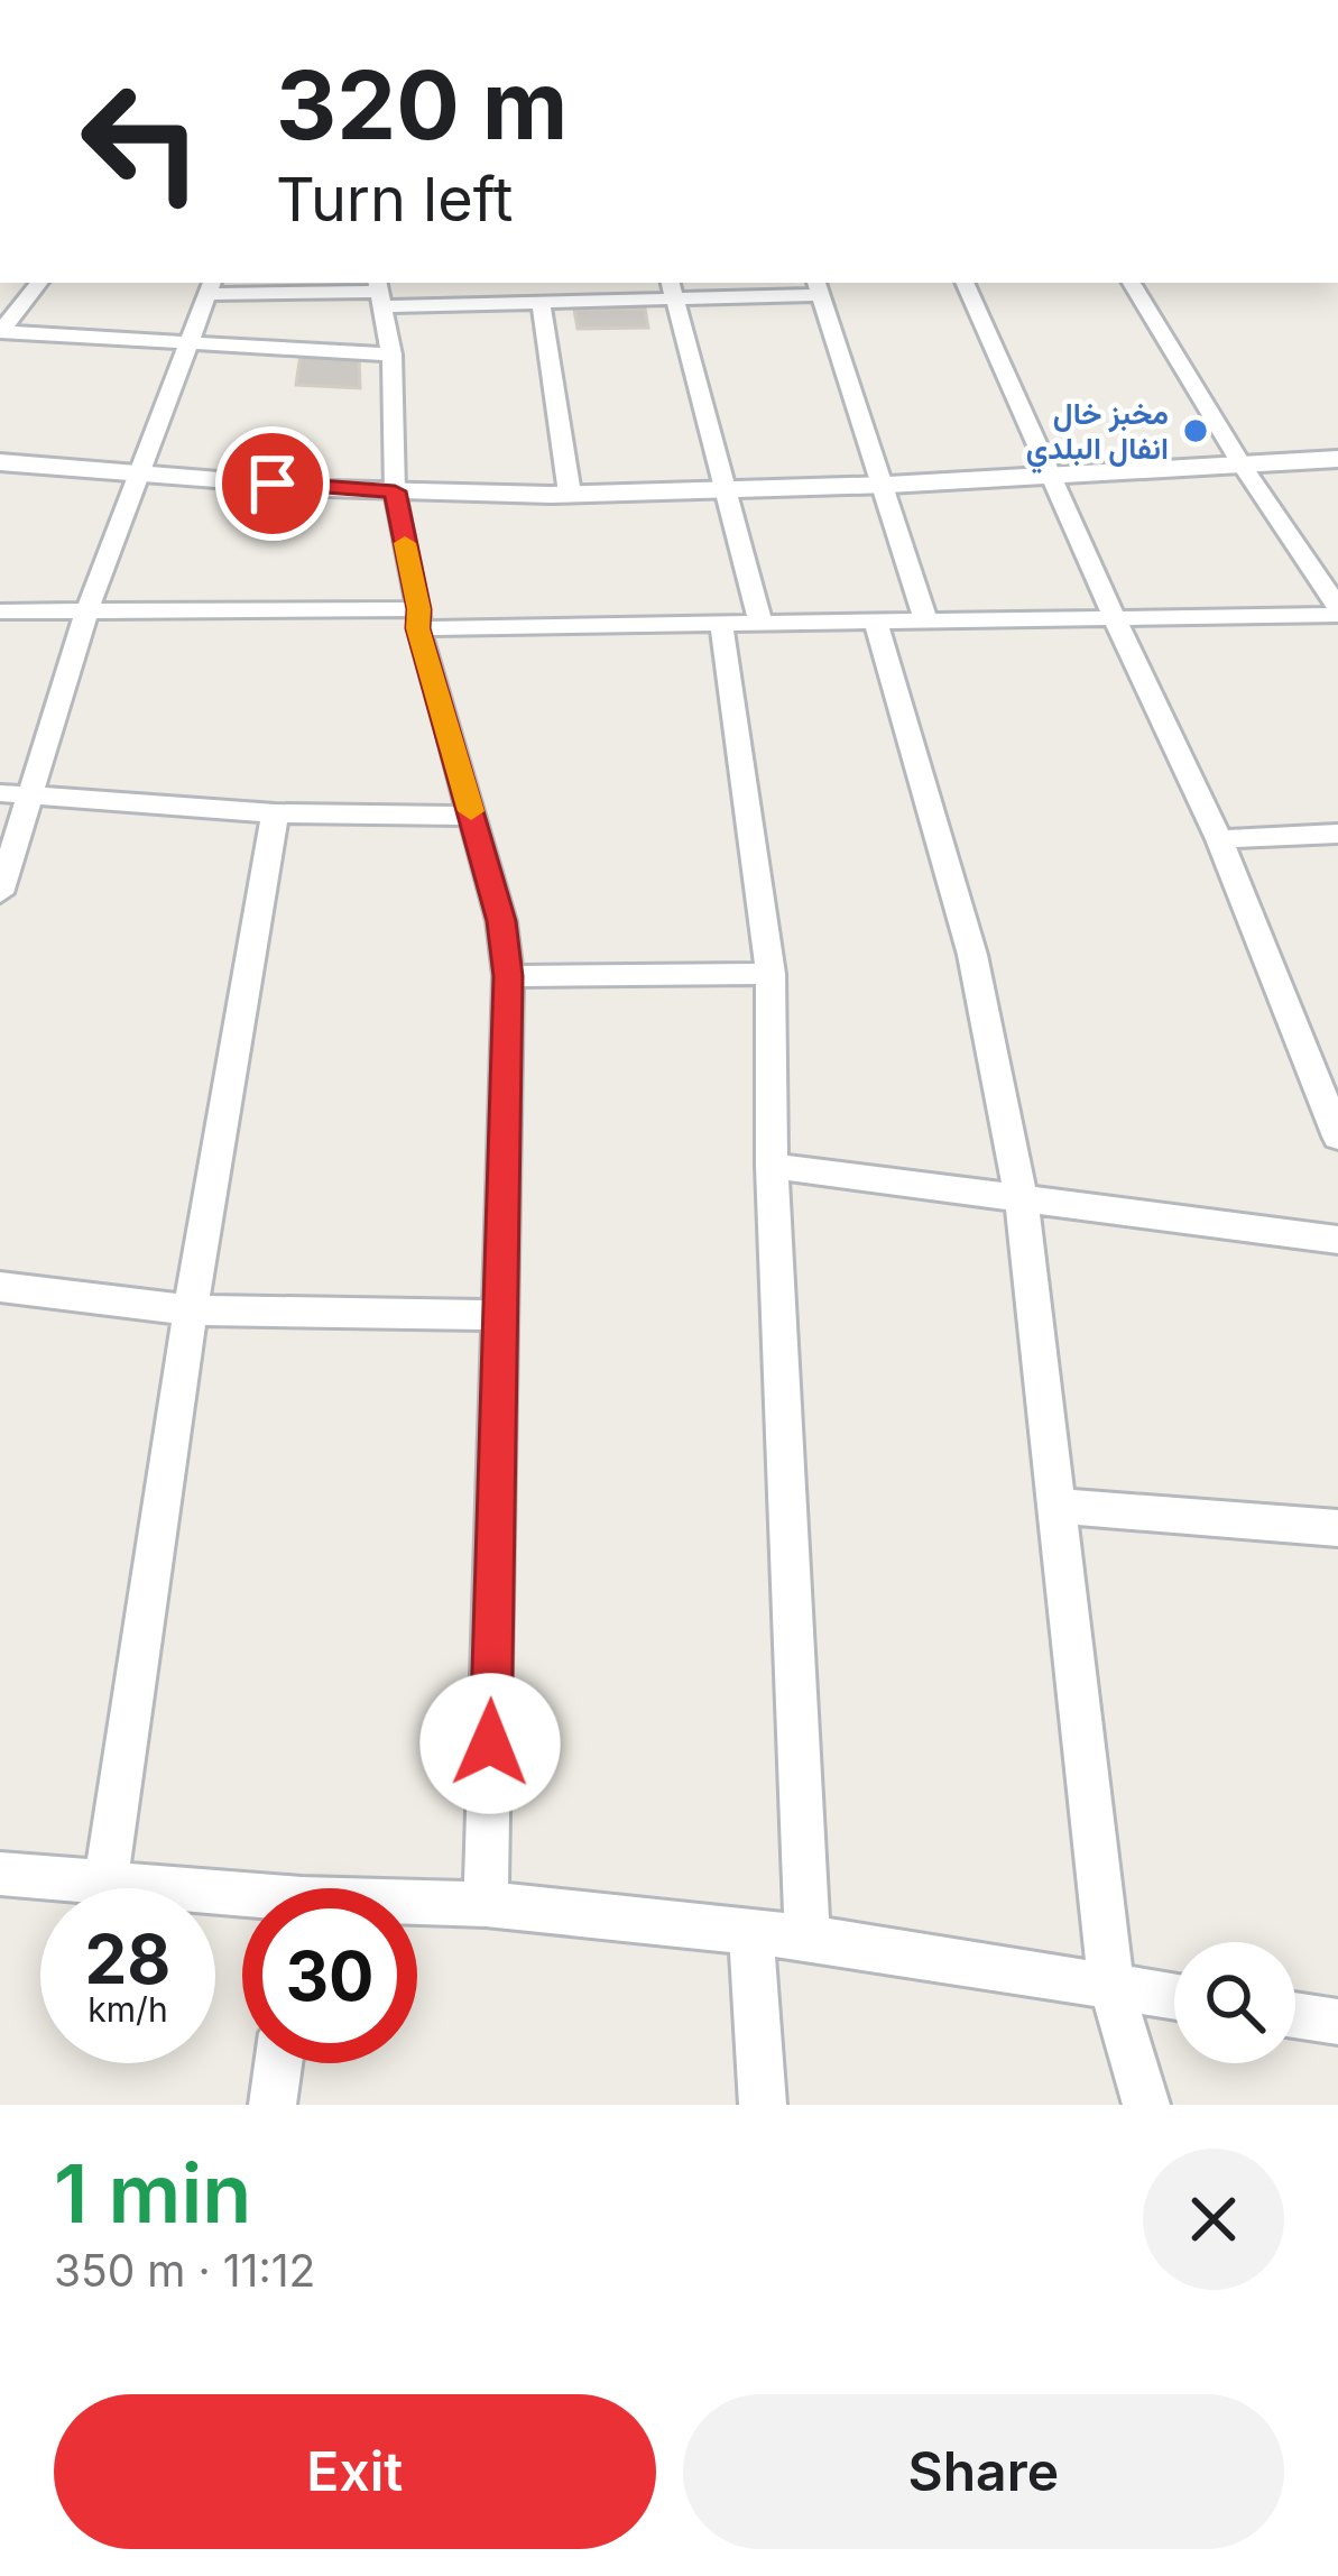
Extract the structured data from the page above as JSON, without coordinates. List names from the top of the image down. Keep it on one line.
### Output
{"places":["مخبز خال انفال البلدي"],"page":{"turn":["320 m","Turn left"],"speed":"28 km/h","limit":"30","heading":["1 min","350 m · 11:12"],"buttons":["Exit","Share"]}}
